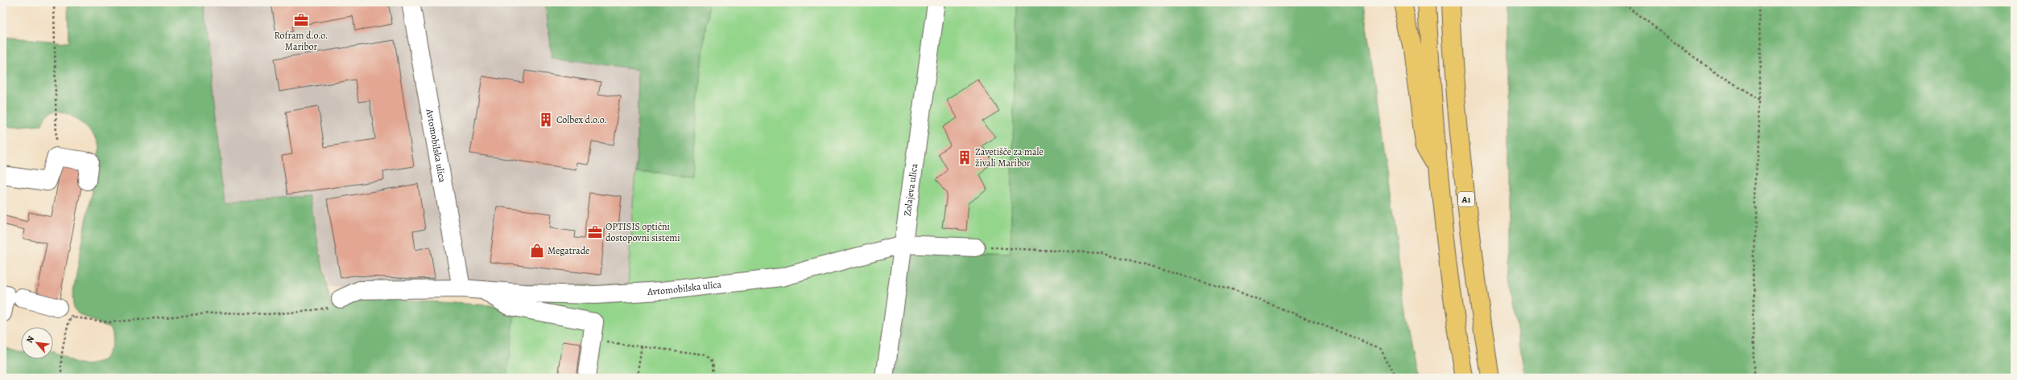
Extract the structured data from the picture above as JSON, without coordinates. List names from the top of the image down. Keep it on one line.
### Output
{"streets":{"highway":["A1"],"street":["Avtomobilska ulica","Zolajeva ulica"]},"crossings":[["Avtomobilska ulica","Zolajeva ulica"]],"places":{"office":["Rofram d.o.o. Maribor","OPTISIS optični dostopovni sistemi"],"building":["Colbex d.o.o.","Zavetišče za male živali Maribor"],"shop":["Megatrade"]},"north":"top left"}
